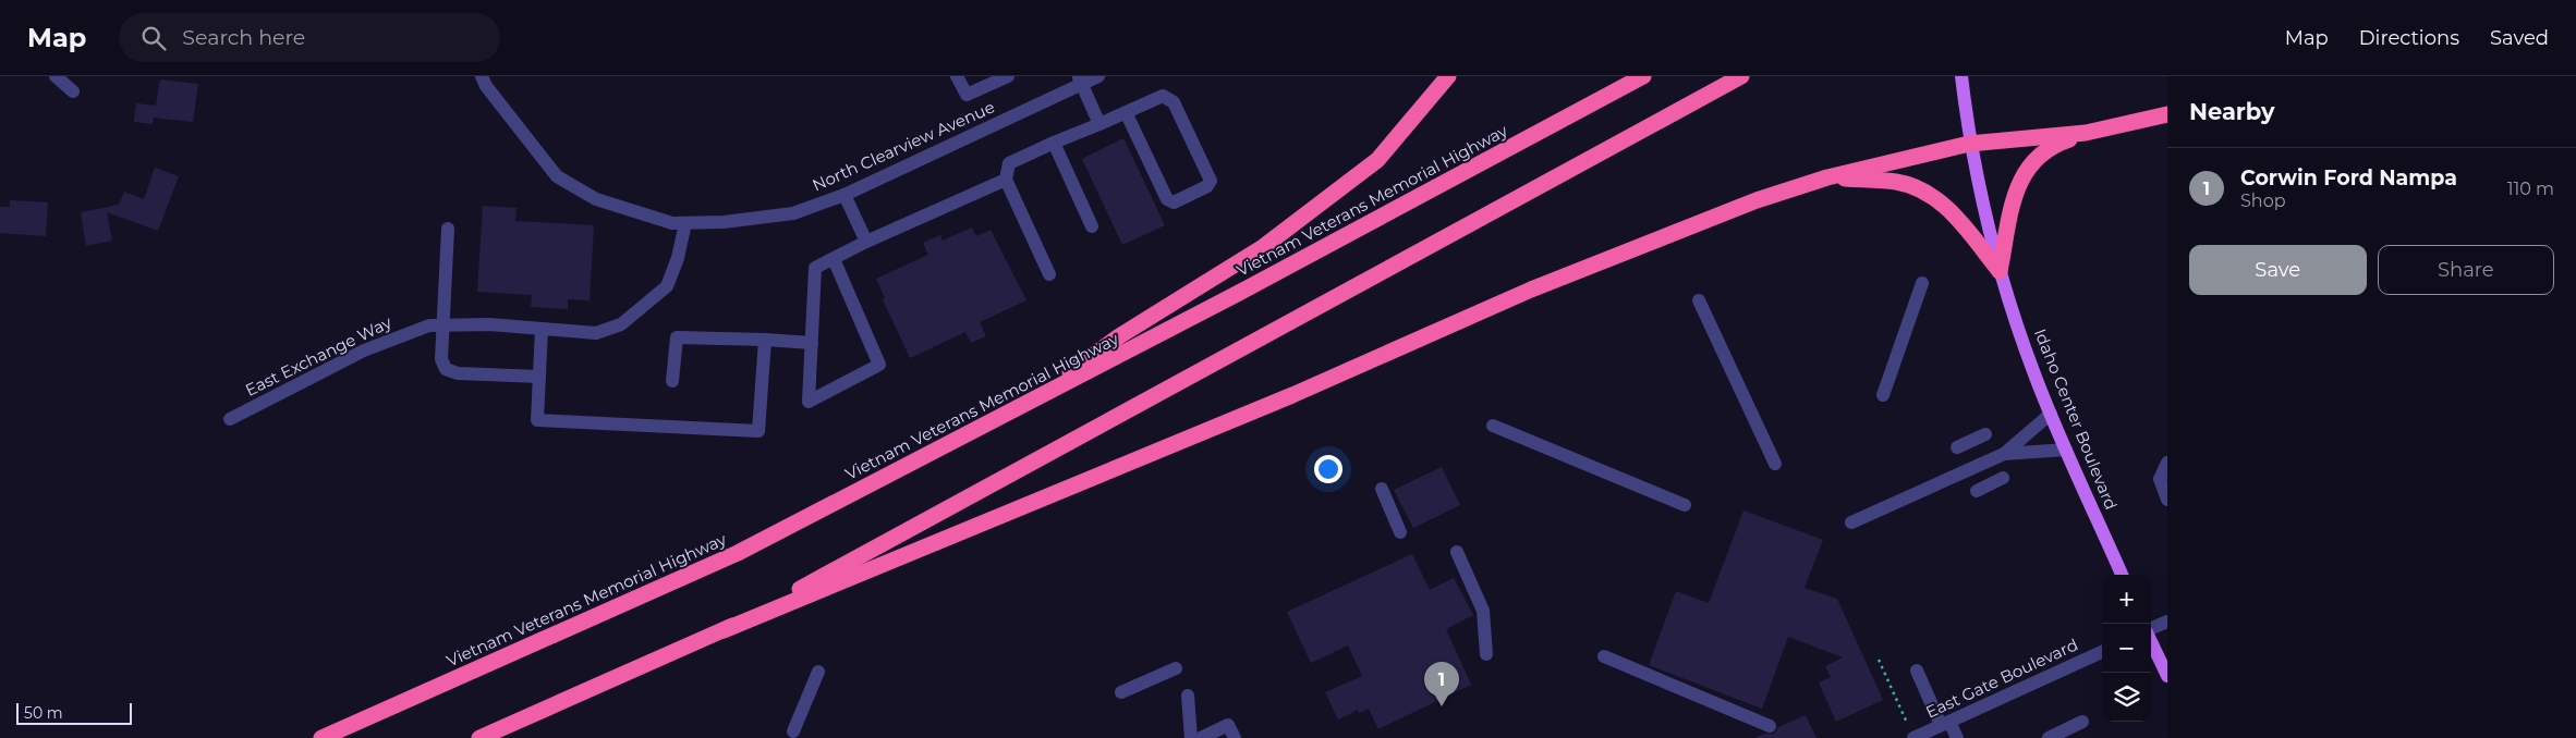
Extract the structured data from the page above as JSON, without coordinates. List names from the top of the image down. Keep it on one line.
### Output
{"streets":{"highway":["Vietnam Veterans Memorial Highway"],"main road":["Idaho Center Boulevard"],"street":["North Clearview Avenue","East Exchange Way","East Gate Boulevard"]},"crossings":[["North Clearview Avenue","East Exchange Way"]],"scale_bar":"50 m","page":{"header":"Map","search":"Search here","nav":["Map","Directions","Saved"],"heading":"Nearby","list":[{"mark":"1","name":"Corwin Ford Nampa","note":"Shop","value":"110 m"}],"buttons":["Save","Share"],"map_buttons":["+","−"],"pins":"1","scale":"50 m"}}
